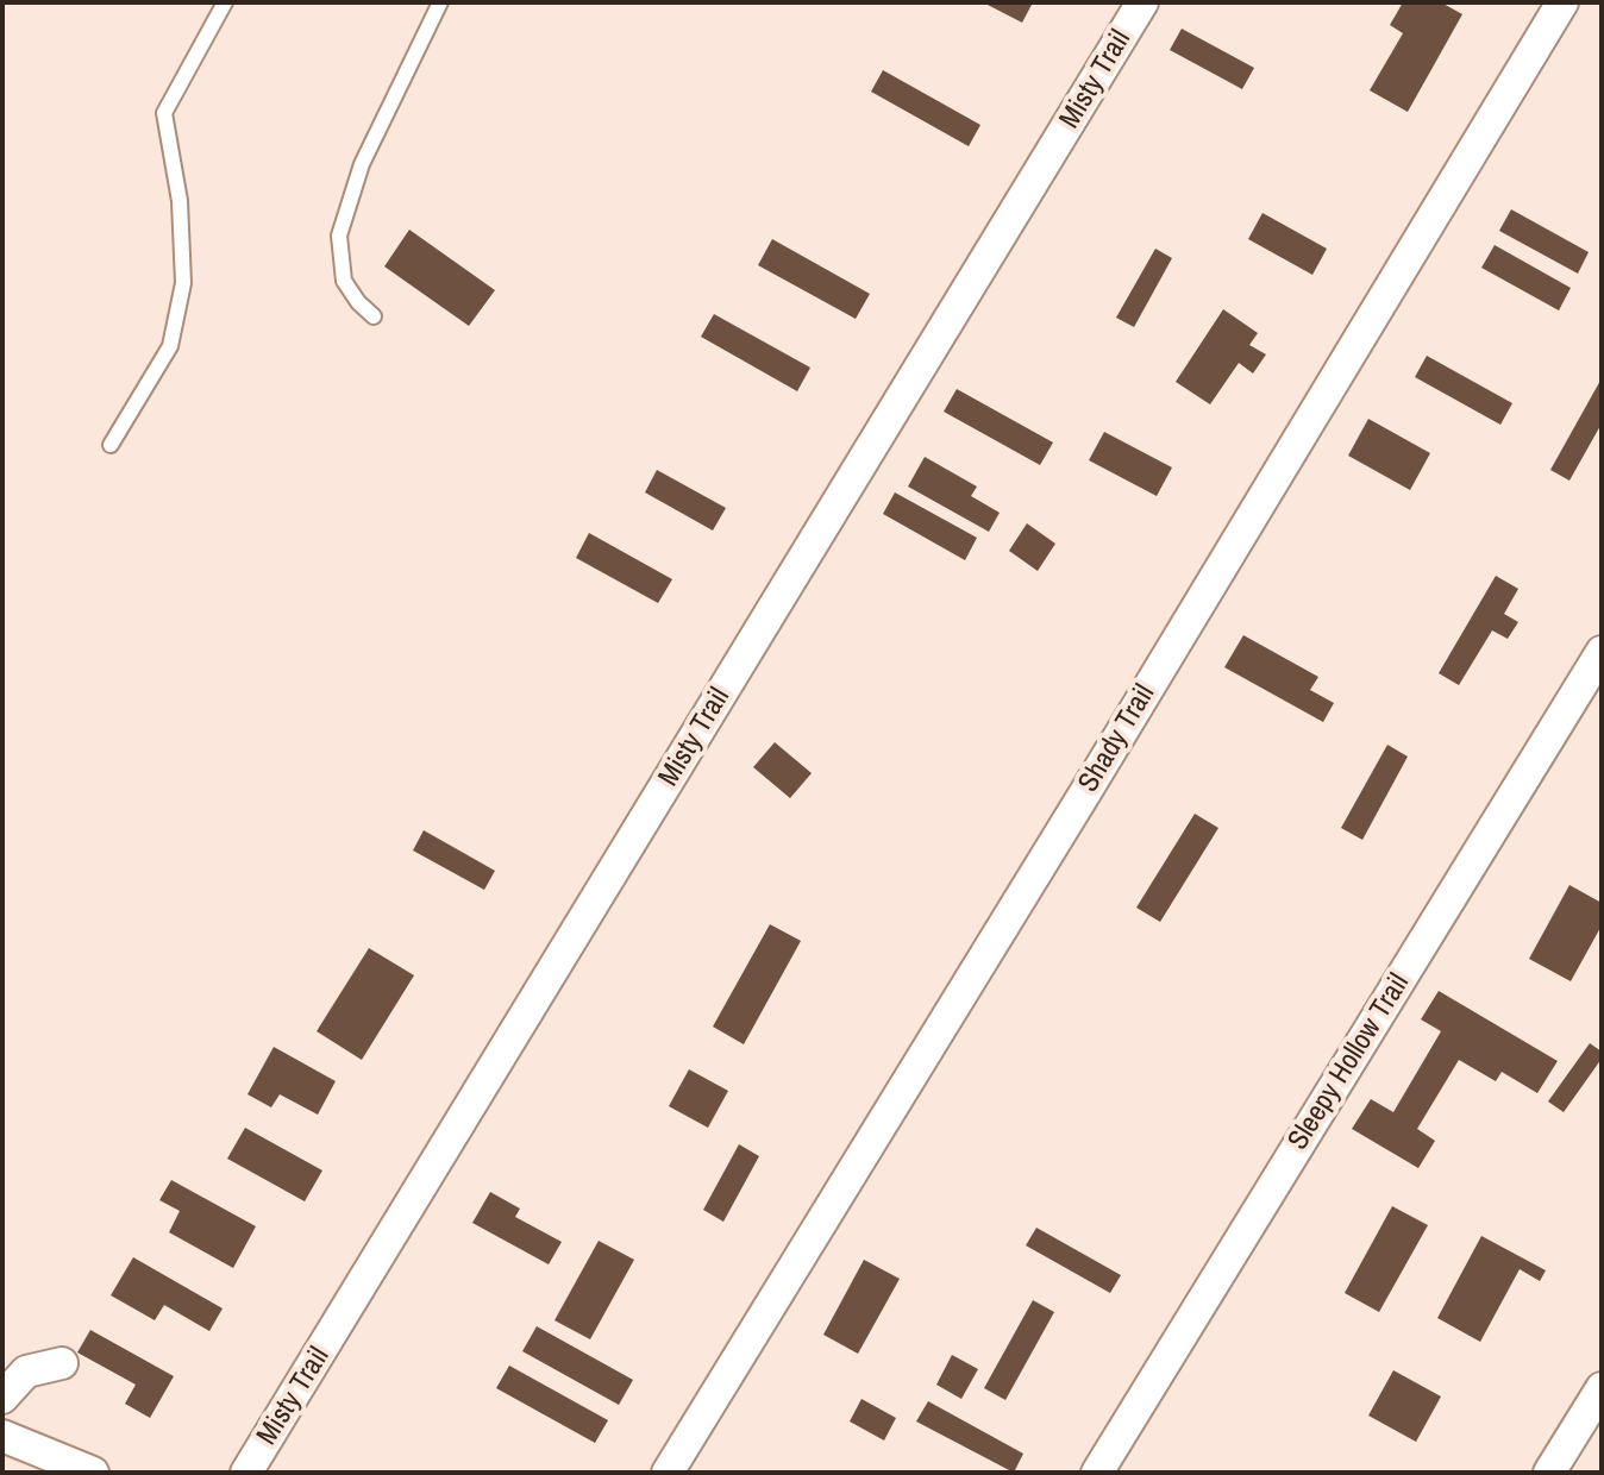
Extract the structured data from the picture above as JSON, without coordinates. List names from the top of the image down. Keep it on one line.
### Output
{"streets":{"street":["Misty Trail","Shady Trail","Sleepy Hollow Trail"]}}
